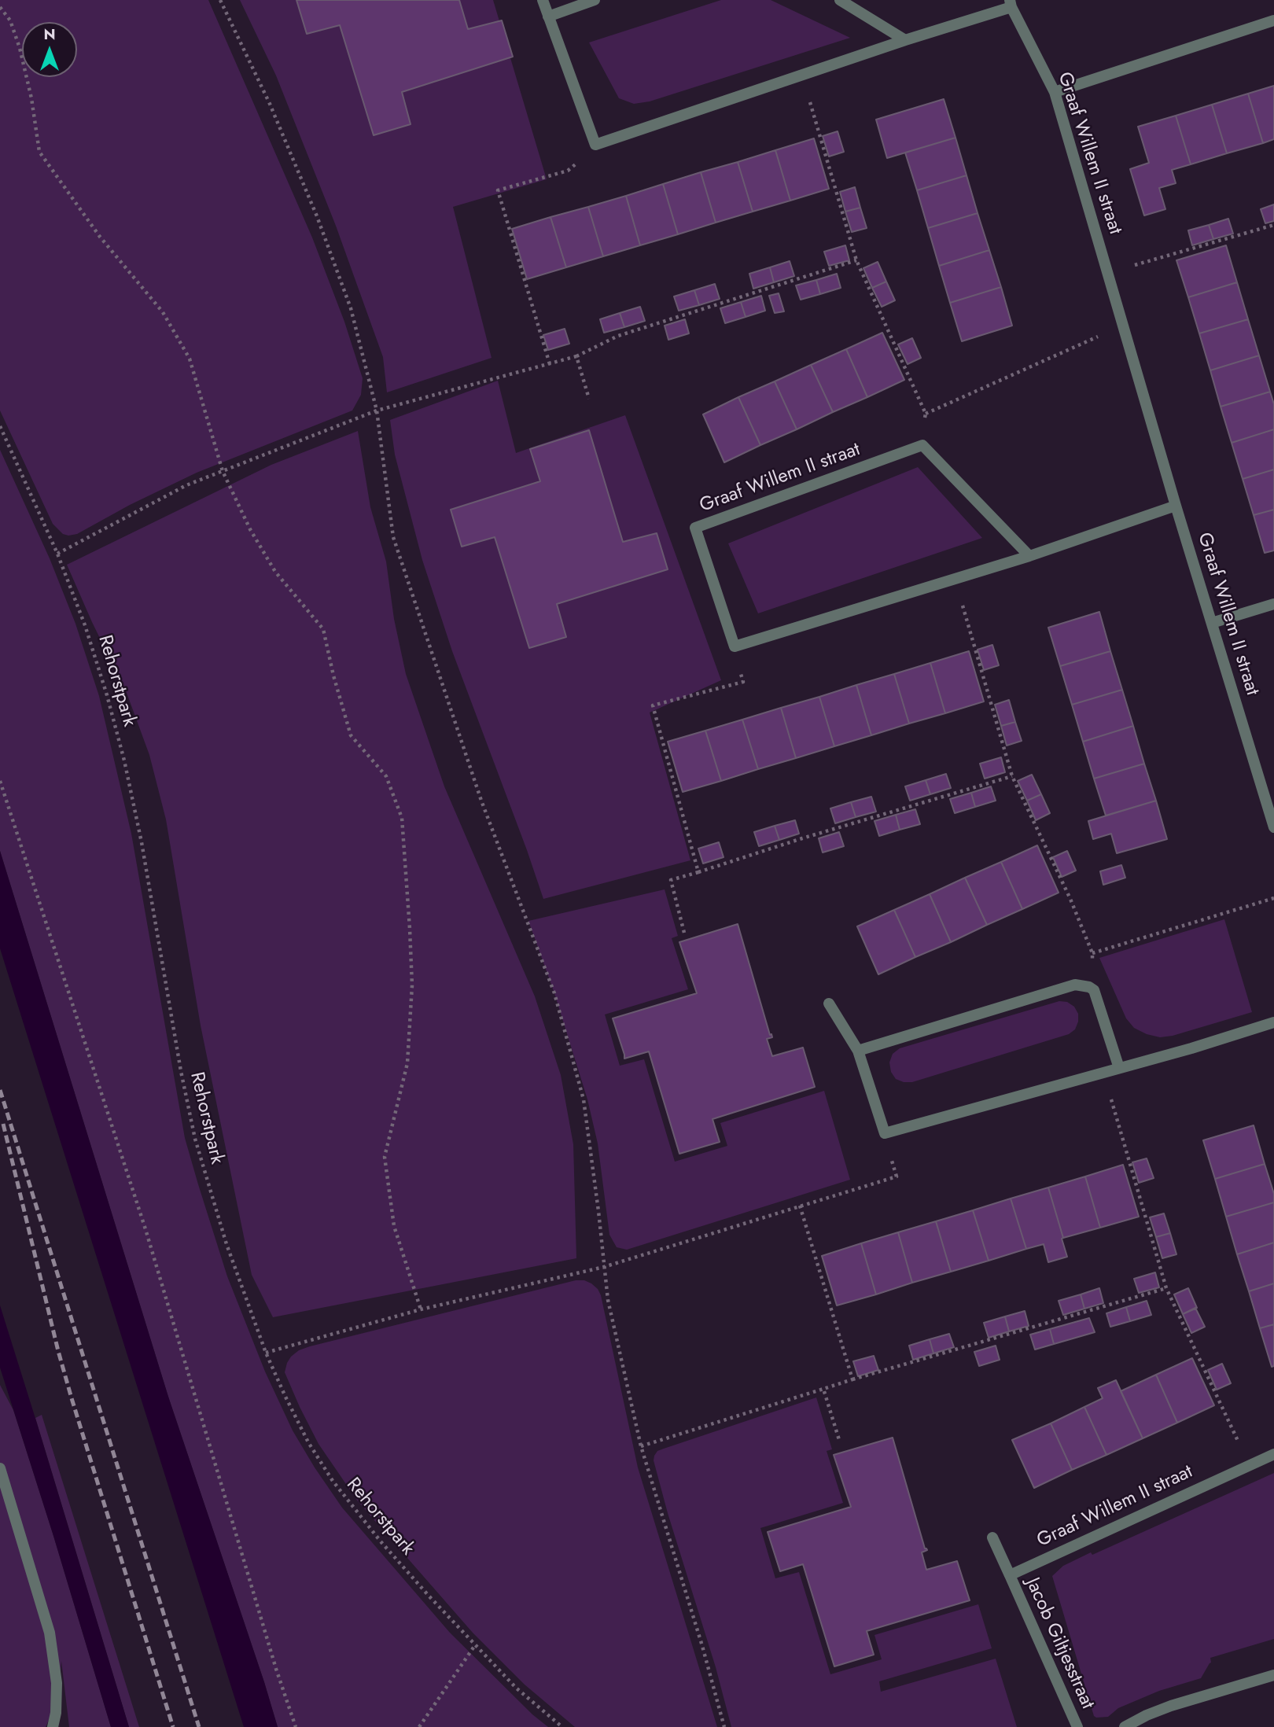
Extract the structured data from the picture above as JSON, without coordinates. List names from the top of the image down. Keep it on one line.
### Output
{"streets":{"street":["Graaf Willem II straat","Jacob Giltjesstraat"],"path":["Rehorstpark"]},"crossings":[["Graaf Willem II straat","Jacob Giltjesstraat"]],"north":"top"}
